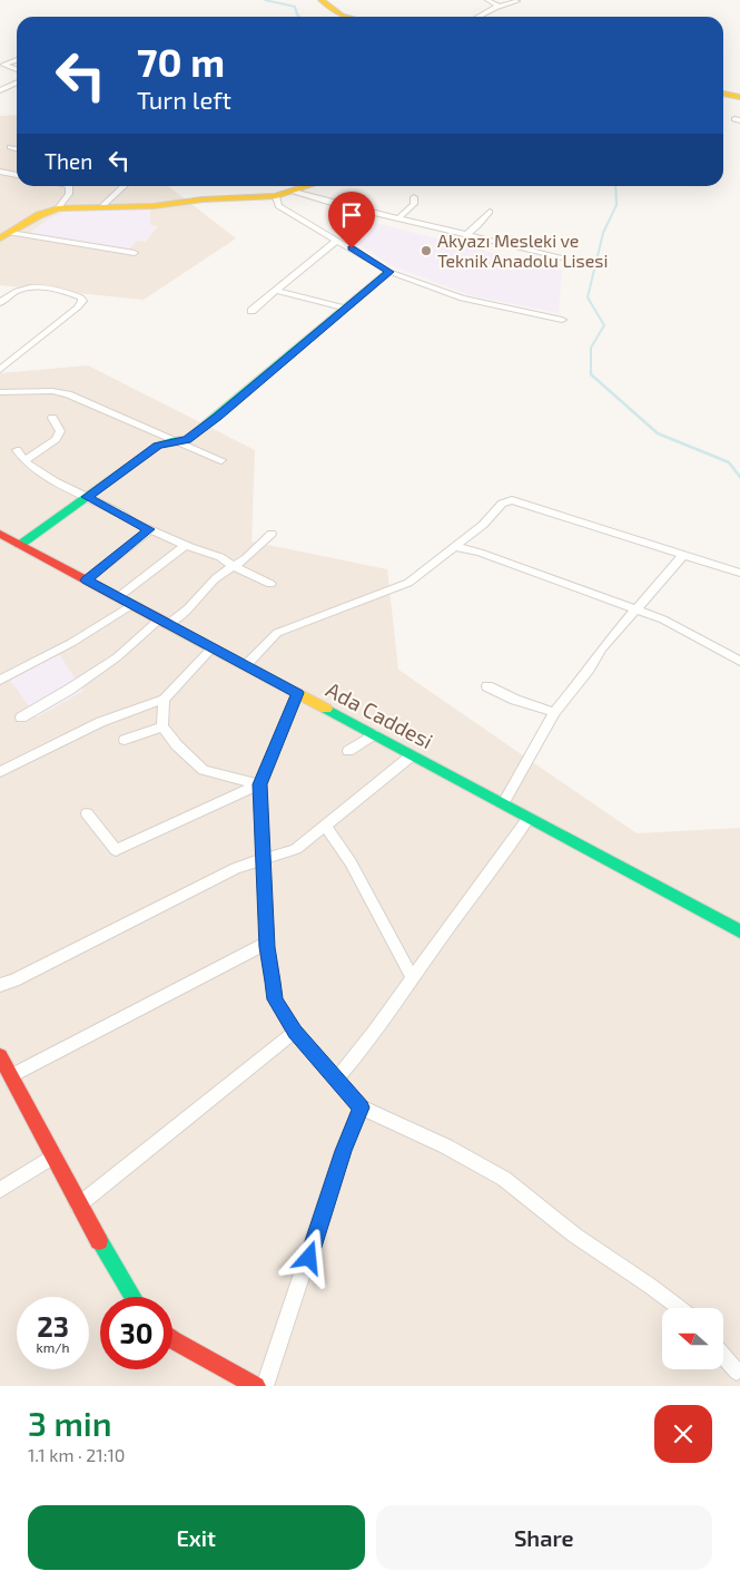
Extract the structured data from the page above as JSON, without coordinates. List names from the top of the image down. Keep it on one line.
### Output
{"streets":{"street":["Ada Caddesi"]},"places":["Akyazı Mesleki ve Teknik Anadolu Lisesi"],"north":"left","page":{"turn":["70 m","Turn left"],"then":"Then","speed":"23 km/h","limit":"30","heading":["3 min","1.1 km · 21:10"],"buttons":["Exit","Share"]}}
